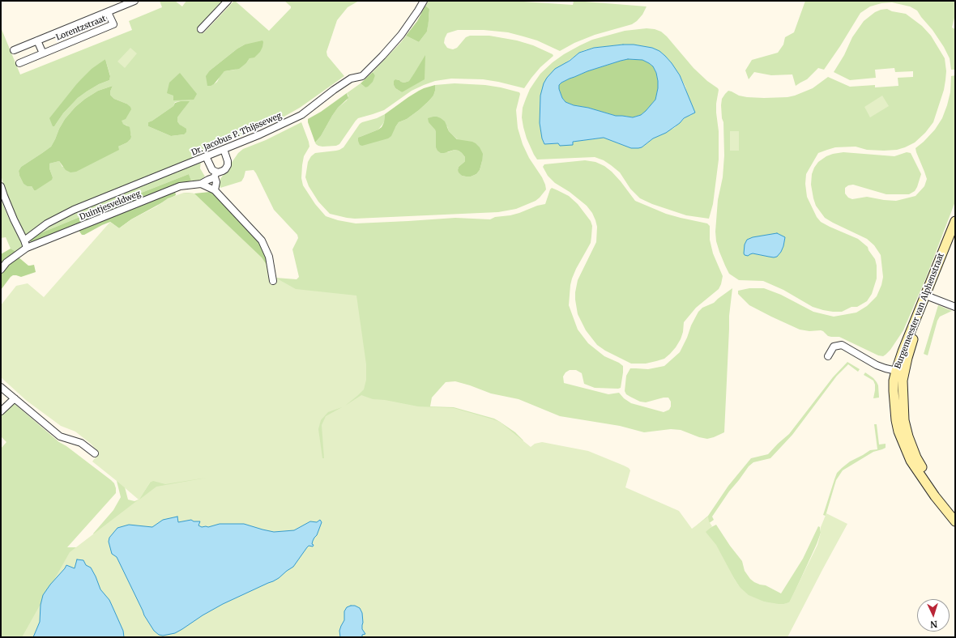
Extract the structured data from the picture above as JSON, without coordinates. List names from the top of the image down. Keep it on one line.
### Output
{"streets":{"main road":["Burgemeester van Alphenstraat"],"street":["Lorentzstraat","Dr. Jacobus P. Thijsseweg","Duintjesveldweg"]},"crossings":[["Dr. Jacobus P. Thijsseweg","Duintjesveldweg"]],"north":"bottom"}
